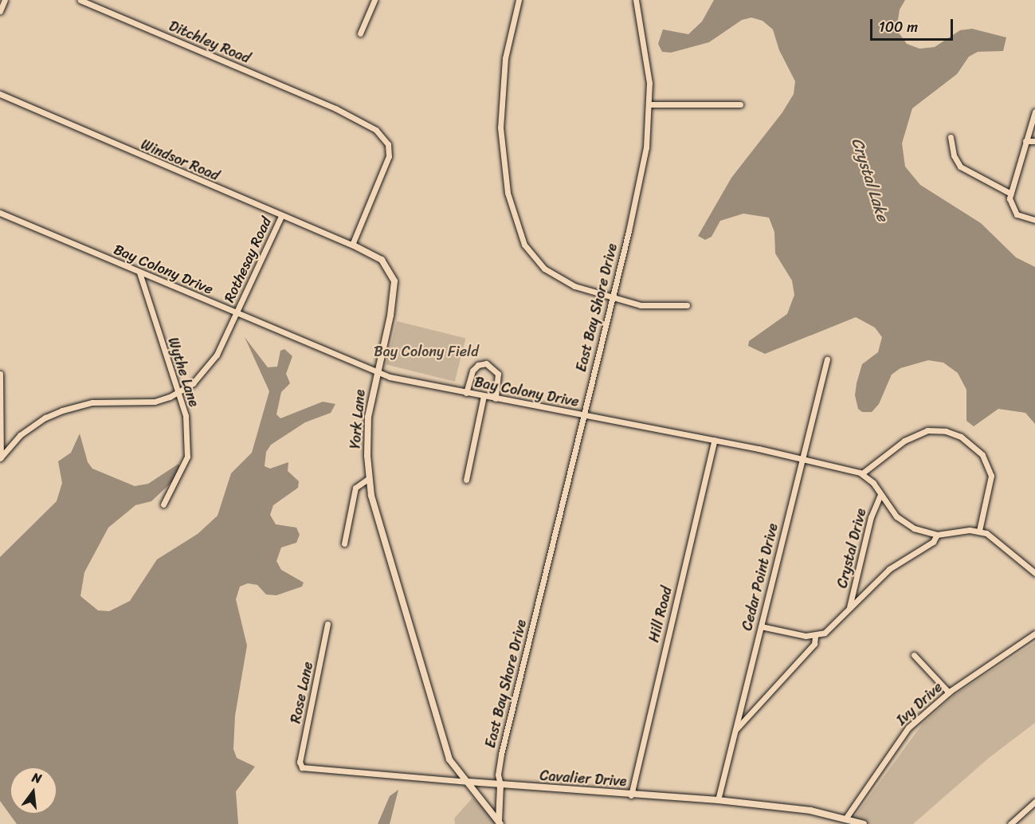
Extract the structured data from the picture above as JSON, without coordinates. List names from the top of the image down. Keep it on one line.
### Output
{"streets":{"street":["Ditchley Road","Windsor Road","Rothesay Road","Bay Colony Drive","East Bay Shore Drive","Wythe Lane","York Lane","Crystal Drive","Cedar Point Drive","Hill Road","Rose Lane","Ivy Drive","Cavalier Drive"]},"crossings":[["Ditchley Road","Windsor Road"],["Ditchley Road","York Lane"],["Windsor Road","Rothesay Road"],["Windsor Road","York Lane"],["Rothesay Road","Bay Colony Drive"],["Rothesay Road","Wythe Lane"],["Bay Colony Drive","East Bay Shore Drive"],["Bay Colony Drive","Wythe Lane"],["Bay Colony Drive","York Lane"],["Bay Colony Drive","Crystal Drive"],["Bay Colony Drive","Cedar Point Drive"],["Bay Colony Drive","Hill Road"],["East Bay Shore Drive","Cavalier Drive"],["York Lane","Cavalier Drive"],["Cedar Point Drive","Cavalier Drive"],["Hill Road","Cavalier Drive"],["Rose Lane","Cavalier Drive"],["Ivy Drive","Cavalier Drive"]],"water":["Crystal Lake"],"parks":["Bay Colony Field"],"scale_bar":"100 m","north":"top"}
